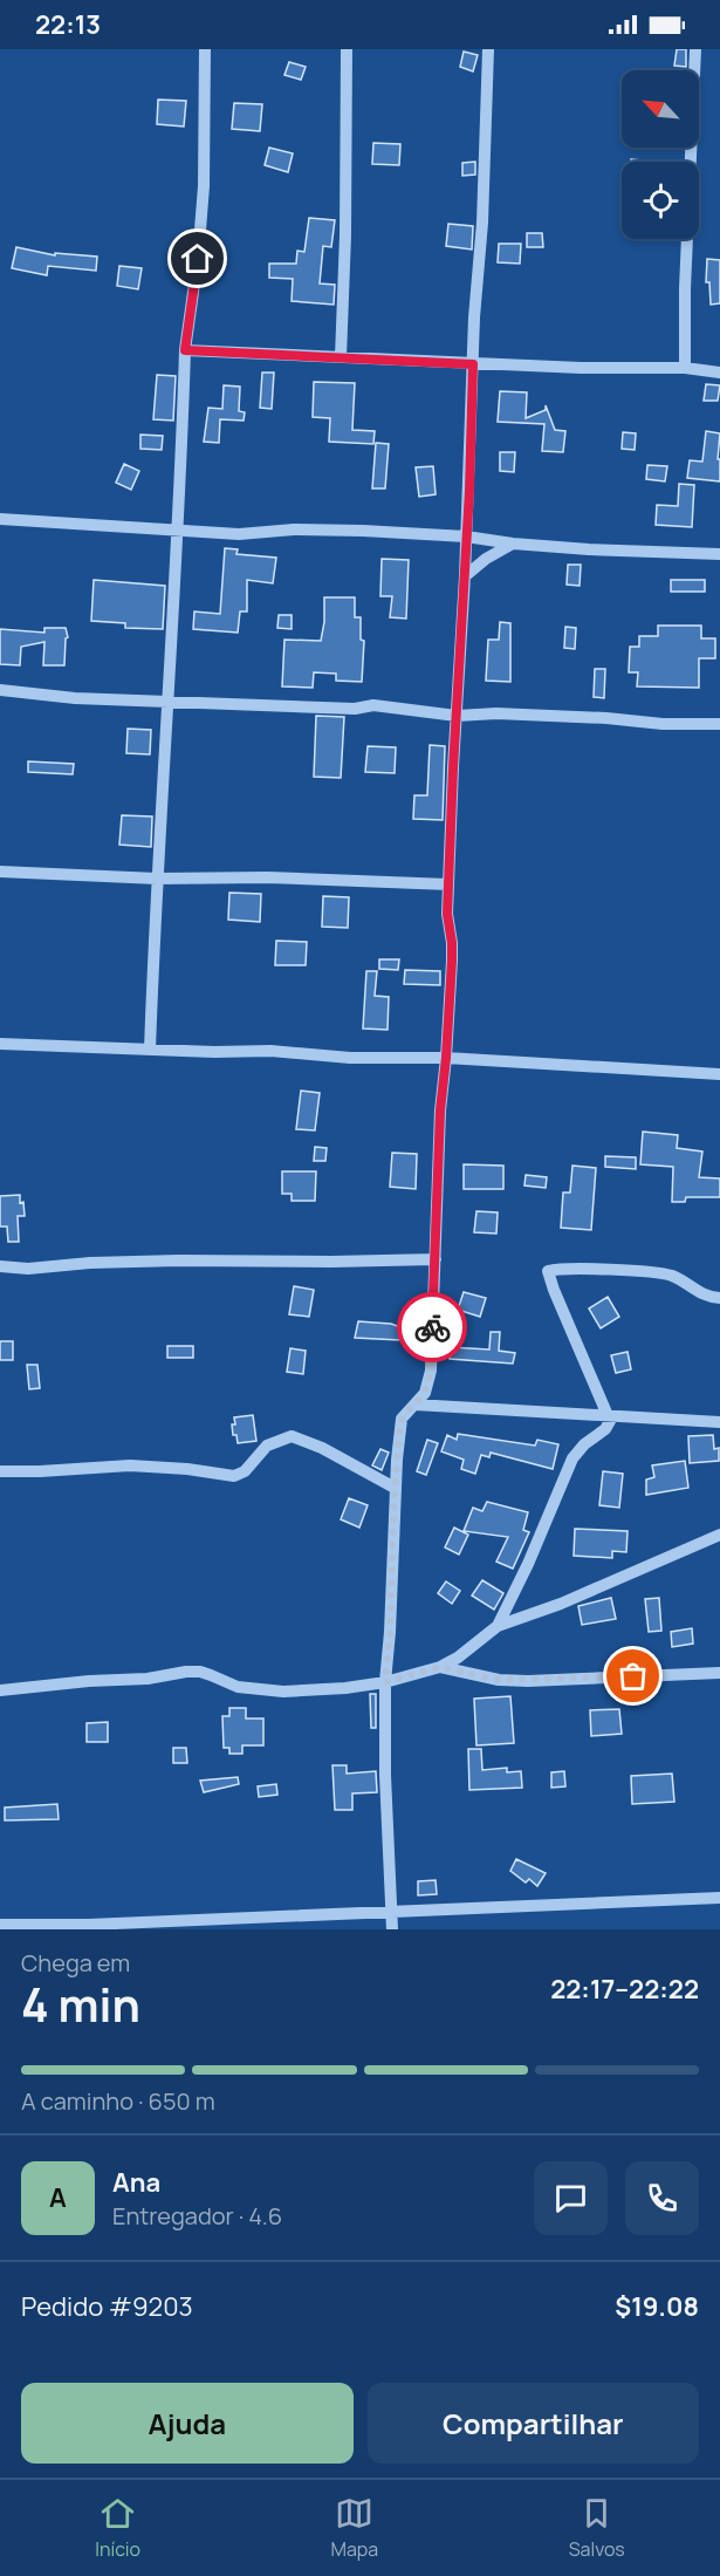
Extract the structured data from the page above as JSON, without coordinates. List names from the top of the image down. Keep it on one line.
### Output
{"north":"top left","page":{"status":"22:13","heading":["4 min","Chega em","22:17–22:22"],"panel":["Ana","Entregador · 4.6","Pedido #9203","$19.08"],"bar":"A caminho · 650 m","round":"A","buttons":["Ajuda","Compartilhar"],"tabs":["Início","Mapa","Salvos"]}}
